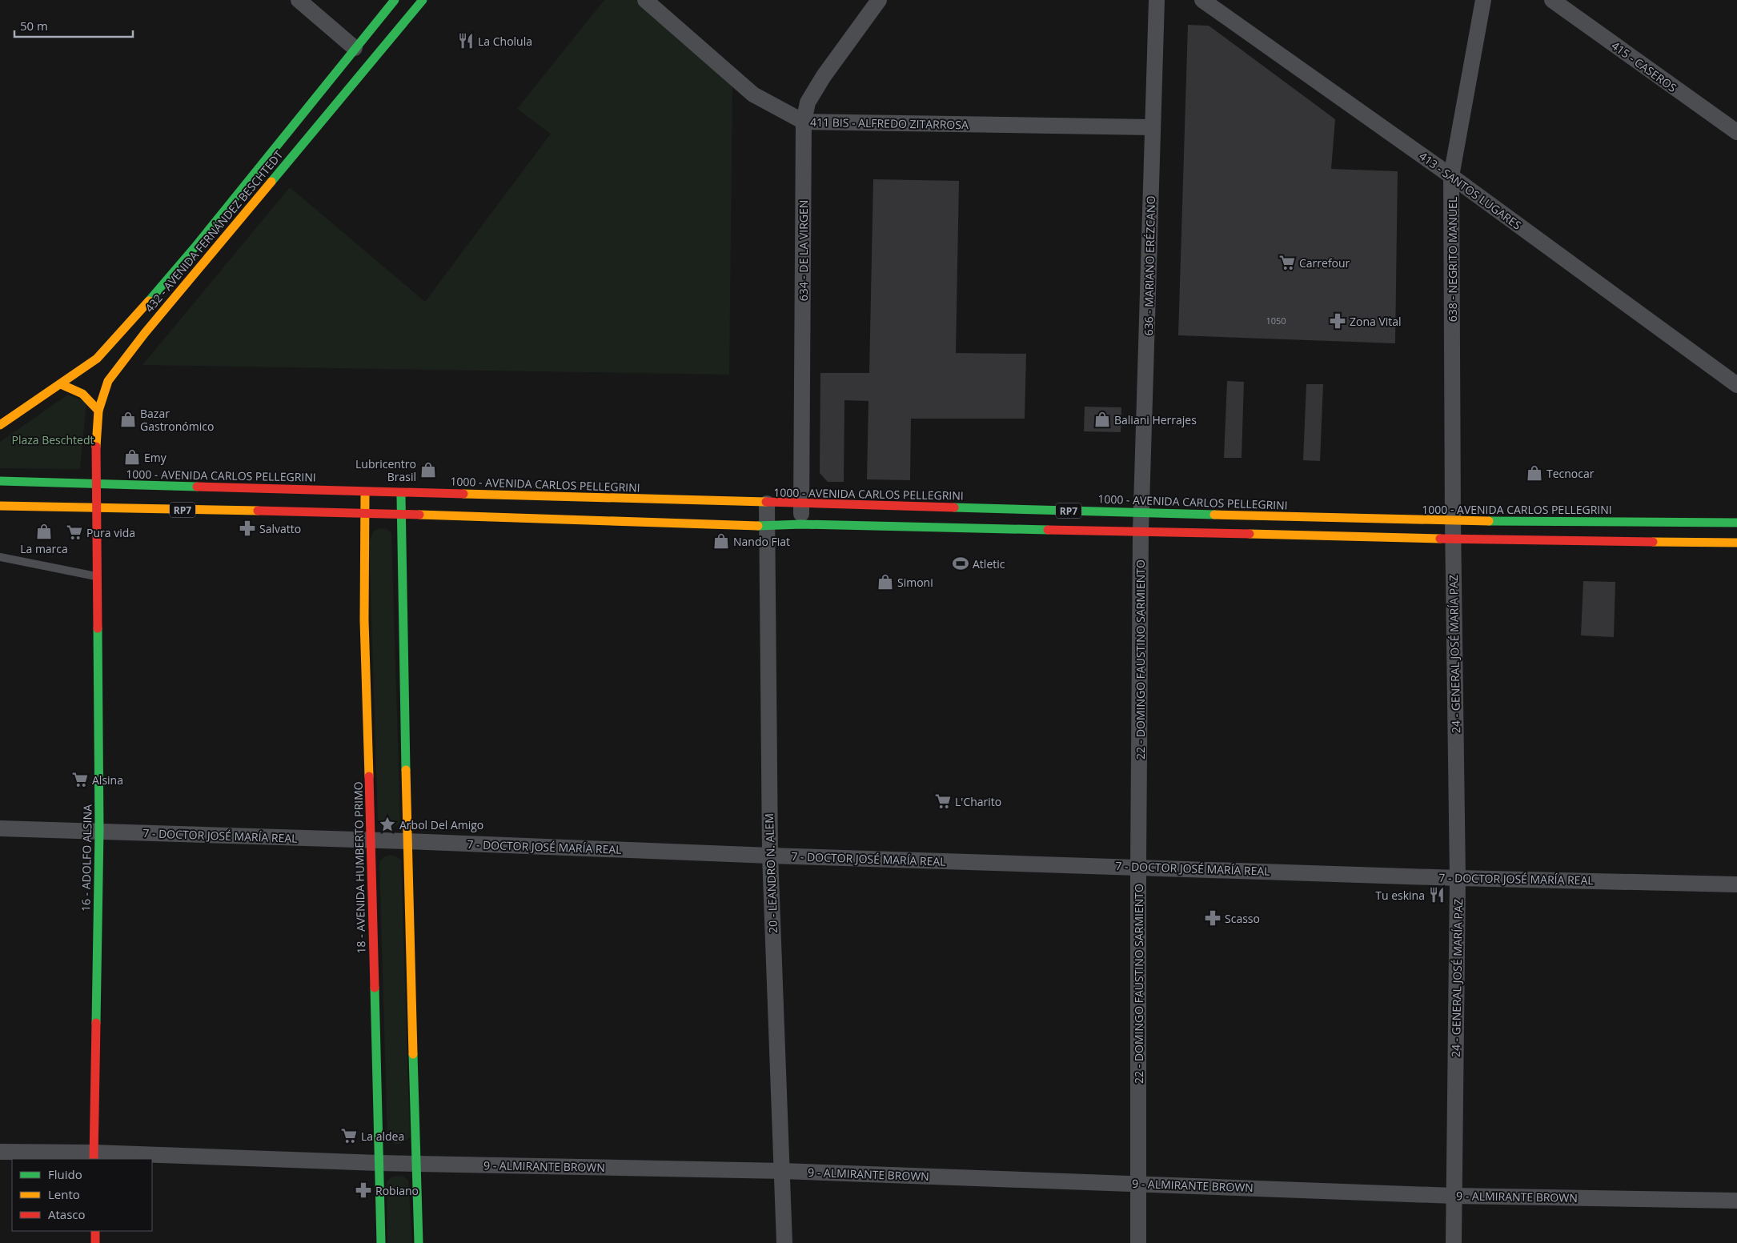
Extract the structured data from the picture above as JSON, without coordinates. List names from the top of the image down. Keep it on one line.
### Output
{"streets":{"main road":["432 - AVENIDA FERNÁNDEZ BESCHTEDT","1000 - AVENIDA CARLOS PELLEGRINI","RP7","16 - ADOLFO ALSINA","18 - AVENIDA HUMBERTO PRIMO"],"street":["415 - CASEROS","411 BIS - ALFREDO ZITARROSA","413 - SANTOS LUGARES","634 - DE LA VIRGEN","638 - NEGRITO MANUEL","636 - MARIANO ERÉZCANO","24 - GENERAL JOSÉ MARÍA PAZ","22 - DOMINGO FAUSTINO SARMIENTO","7 - DOCTOR JOSÉ MARÍA REAL","20 - LEANDRO N. ALEM","9 - ALMIRANTE BROWN"]},"crossings":[["411 BIS - ALFREDO ZITARROSA","634 - DE LA VIRGEN"],["411 BIS - ALFREDO ZITARROSA","636 - MARIANO ERÉZCANO"],["413 - SANTOS LUGARES","638 - NEGRITO MANUEL"],["432 - AVENIDA FERNÁNDEZ BESCHTEDT","1000 - AVENIDA CARLOS PELLEGRINI"],["432 - AVENIDA FERNÁNDEZ BESCHTEDT","RP7"],["432 - AVENIDA FERNÁNDEZ BESCHTEDT","16 - ADOLFO ALSINA"],["634 - DE LA VIRGEN","1000 - AVENIDA CARLOS PELLEGRINI"],["634 - DE LA VIRGEN","RP7"],["638 - NEGRITO MANUEL","1000 - AVENIDA CARLOS PELLEGRINI"],["638 - NEGRITO MANUEL","24 - GENERAL JOSÉ MARÍA PAZ"],["636 - MARIANO ERÉZCANO","1000 - AVENIDA CARLOS PELLEGRINI"],["636 - MARIANO ERÉZCANO","RP7"],["636 - MARIANO ERÉZCANO","22 - DOMINGO FAUSTINO SARMIENTO"],["1000 - AVENIDA CARLOS PELLEGRINI","24 - GENERAL JOSÉ MARÍA PAZ"],["1000 - AVENIDA CARLOS PELLEGRINI","18 - AVENIDA HUMBERTO PRIMO"],["1000 - AVENIDA CARLOS PELLEGRINI","20 - LEANDRO N. ALEM"],["RP7","24 - GENERAL JOSÉ MARÍA PAZ"],["RP7","22 - DOMINGO FAUSTINO SARMIENTO"],["RP7","16 - ADOLFO ALSINA"],["RP7","18 - AVENIDA HUMBERTO PRIMO"],["RP7","20 - LEANDRO N. ALEM"],["24 - GENERAL JOSÉ MARÍA PAZ","7 - DOCTOR JOSÉ MARÍA REAL"],["24 - GENERAL JOSÉ MARÍA PAZ","9 - ALMIRANTE BROWN"],["22 - DOMINGO FAUSTINO SARMIENTO","7 - DOCTOR JOSÉ MARÍA REAL"],["22 - DOMINGO FAUSTINO SARMIENTO","9 - ALMIRANTE BROWN"],["7 - DOCTOR JOSÉ MARÍA REAL","16 - ADOLFO ALSINA"],["7 - DOCTOR JOSÉ MARÍA REAL","18 - AVENIDA HUMBERTO PRIMO"],["7 - DOCTOR JOSÉ MARÍA REAL","20 - LEANDRO N. ALEM"],["16 - ADOLFO ALSINA","9 - ALMIRANTE BROWN"],["18 - AVENIDA HUMBERTO PRIMO","9 - ALMIRANTE BROWN"],["20 - LEANDRO N. ALEM","9 - ALMIRANTE BROWN"]],"parks":["Plaza Beschtedt"],"places":{"restaurant":["La Cholula","Tu eskina"],"supermarket":["Carrefour","Pura vida","Alsina","L'Charito","La aldea"],"pharmacy":["Zona Vital","Salvatto","Scasso","Robiano"],"shop":["Bazar Gastronómico","Baliani Herrajes","Emy","Lubricentro Brasil","Tecnocar","La marca","Nando Fiat","Simoni"],"sports":["Atletic"],"place":["Arbol Del Amigo"]},"house_numbers":["1050"],"legend":["Fluido","Lento","Atasco"],"scale_bar":"50 m"}
